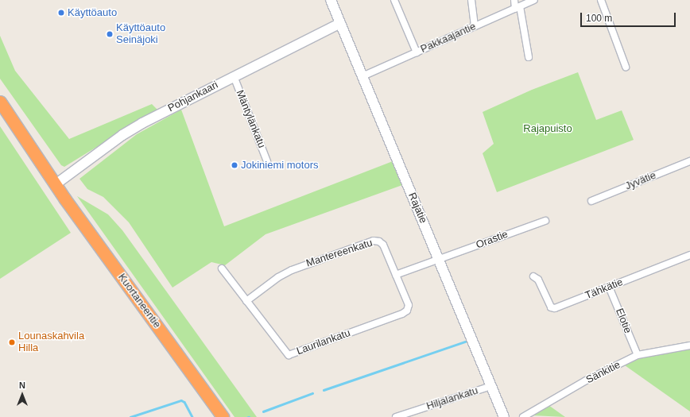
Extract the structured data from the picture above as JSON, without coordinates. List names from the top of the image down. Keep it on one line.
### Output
{"streets":{"highway":["Kuortaneentie"],"street":["Pakkaajantie","Pohjankaari","Mäntylänkatu","Jyvätie","Rajatie","Orastie","Mantereenkatu","Tähkätie","Elotie","Laurilankatu","Sänkitie","Hiljalankatu"]},"crossings":[["Pakkaajantie","Rajatie"],["Pohjankaari","Mäntylänkatu"],["Pohjankaari","Rajatie"],["Pohjankaari","Kuortaneentie"],["Rajatie","Orastie"],["Rajatie","Hiljalankatu"],["Mantereenkatu","Laurilankatu"],["Tähkätie","Elotie"],["Elotie","Sänkitie"]],"parks":["Rajapuisto"],"places":["Käyttöauto","Käyttöauto Seinäjoki","Jokiniemi motors","Lounaskahvila Hilla"],"scale_bar":"100 m","north":"top"}
